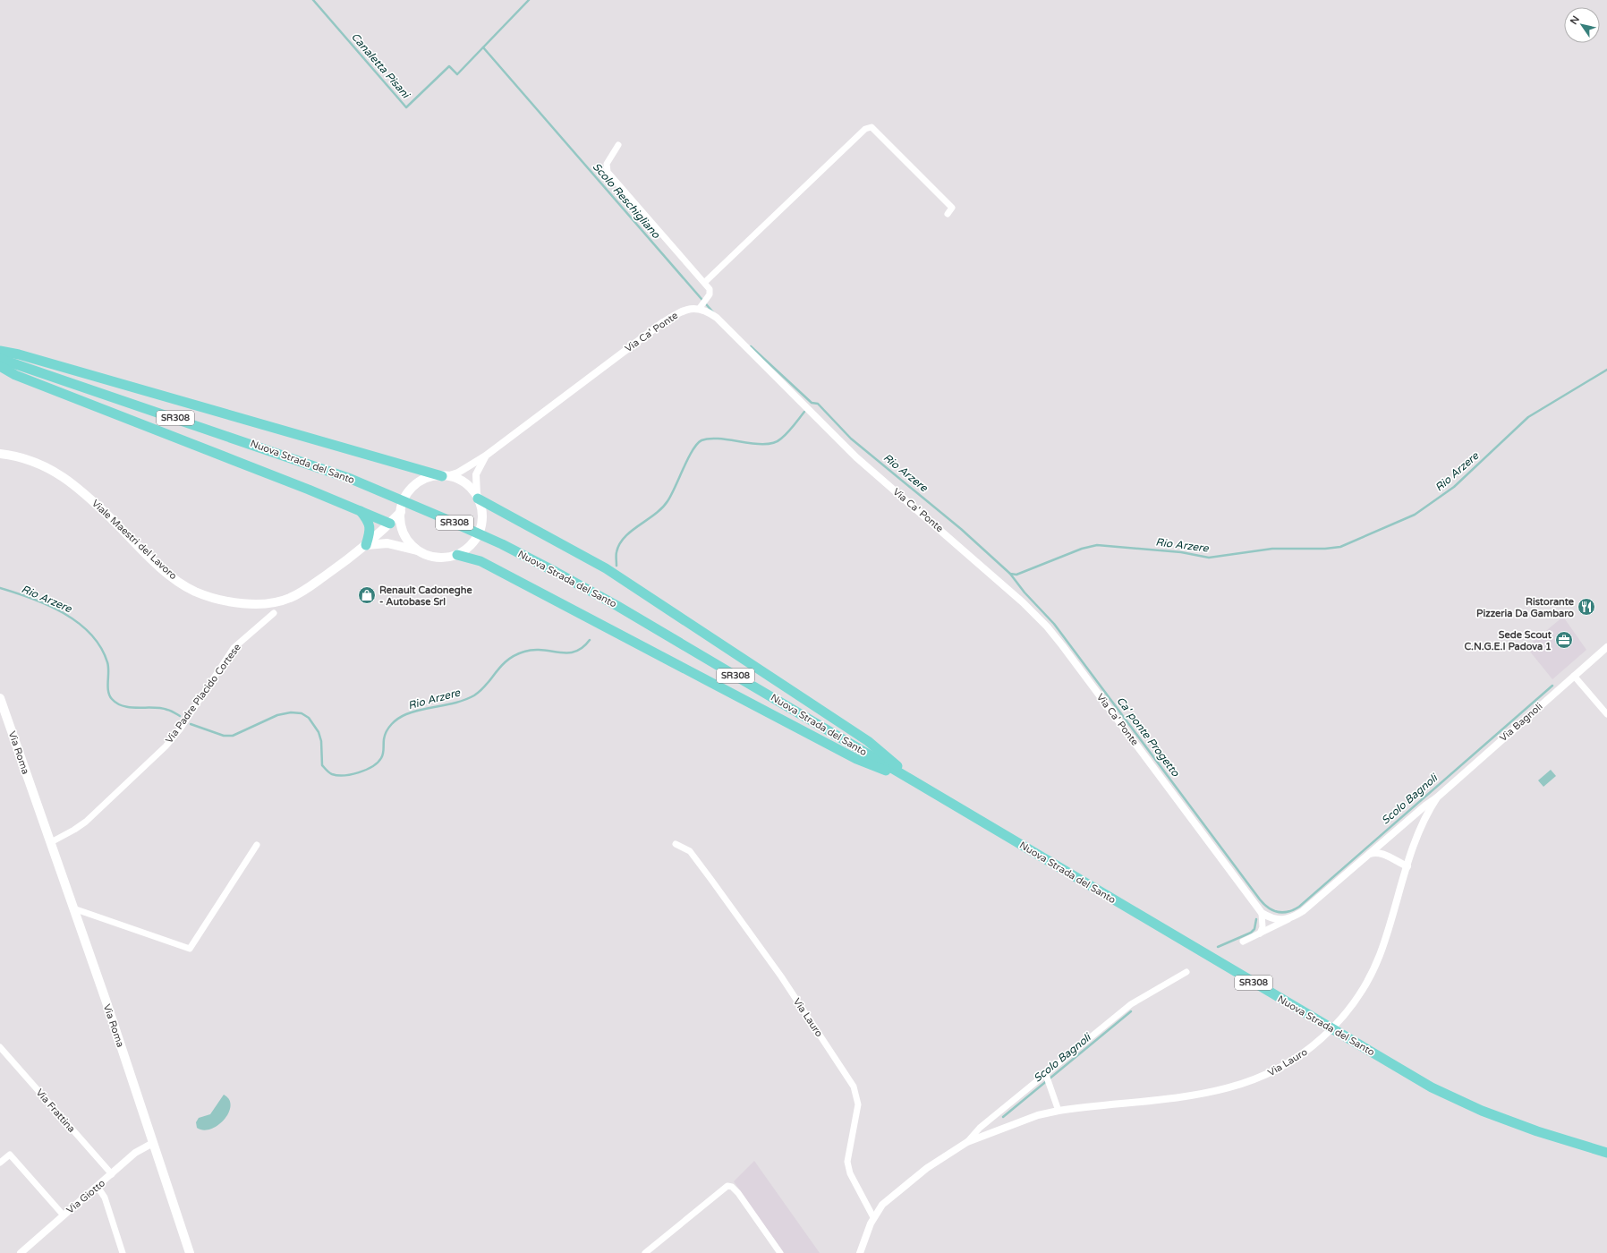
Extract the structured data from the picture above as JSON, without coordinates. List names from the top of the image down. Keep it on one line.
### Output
{"streets":{"highway":["SR308","Nuova Strada del Santo"],"main road":["Viale Maestri del Lavoro","Via Roma"],"street":["Via Ca' Ponte","Via Padre Placido Cortese","Via Bagnoli","Via Lauro","Via Frattina","Via Giotto"]},"crossings":[["Via Padre Placido Cortese","Via Roma"],["Via Bagnoli","Via Lauro"],["Via Roma","Via Giotto"],["Via Frattina","Via Giotto"]],"water":["Canaletta Pisani","Scolo Reschigliano","Rio Arzere","Ca' ponte Progetto","Scolo Bagnoli"],"places":{"shop":["Renault Cadoneghe - Autobase Srl"],"restaurant":["Ristorante Pizzeria Da Gambaro"],"office":["Sede Scout C.N.G.E.I Padova 1"]},"north":"top left"}
